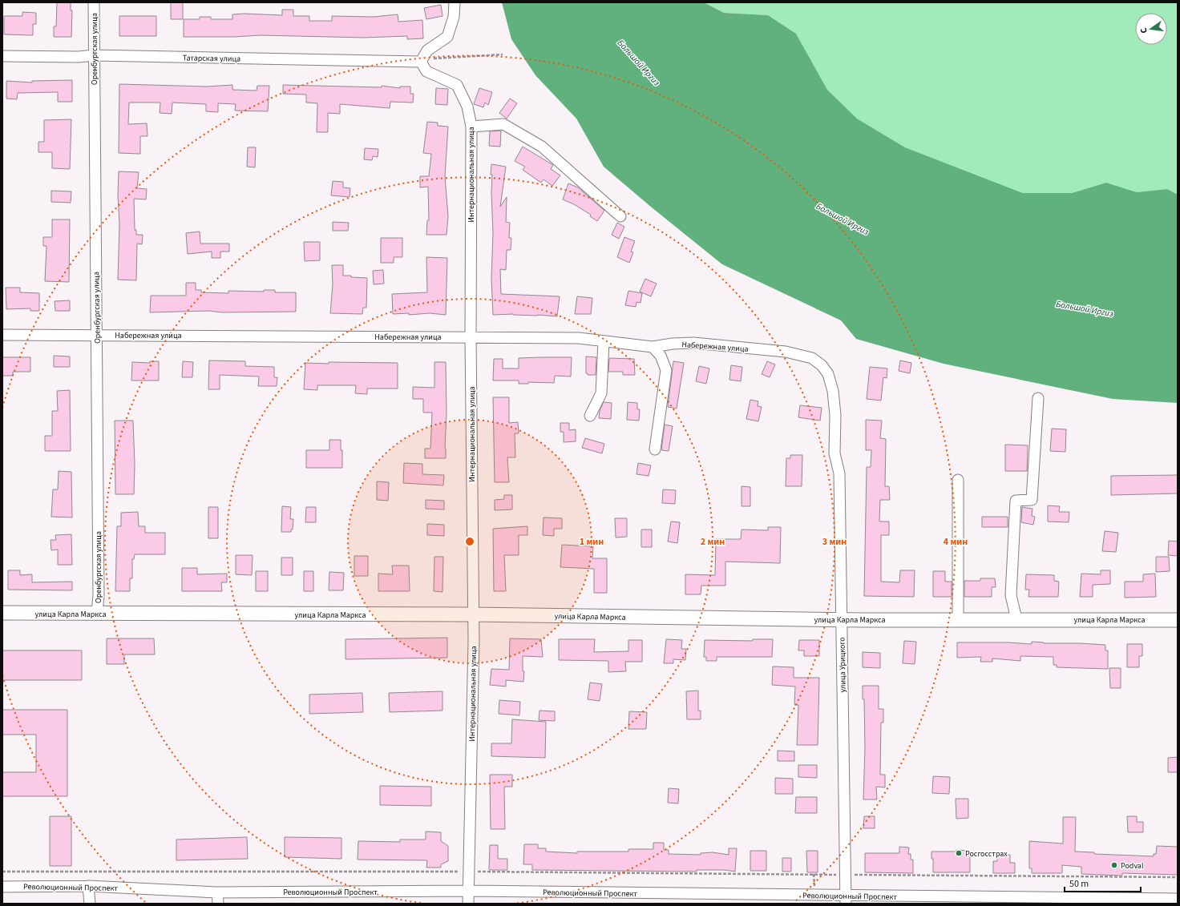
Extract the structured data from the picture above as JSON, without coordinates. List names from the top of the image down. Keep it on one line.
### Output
{"streets":{"main road":["улица Карла Маркса"],"street":["Оренбургская улица","Татарская улица","Интернациональная улица","Набережная улица","улица Урицкого","Революционный Проспект"]},"crossings":[["Оренбургская улица","Татарская улица"],["Оренбургская улица","Набережная улица"],["Оренбургская улица","улица Карла Маркса"],["Татарская улица","Интернациональная улица"],["Интернациональная улица","Набережная улица"],["Интернациональная улица","улица Карла Маркса"],["Интернациональная улица","Революционный Проспект"],["Набережная улица","улица Урицкого"],["улица Карла Маркса","улица Урицкого"],["улица Урицкого","Революционный Проспект"]],"water":["Большой Иргиз"],"places":["Росгосстрах","Podval"],"scale_bar":"50 m","north":"left","rings":["1 мин","2 мин","3 мин","4 мин"]}
